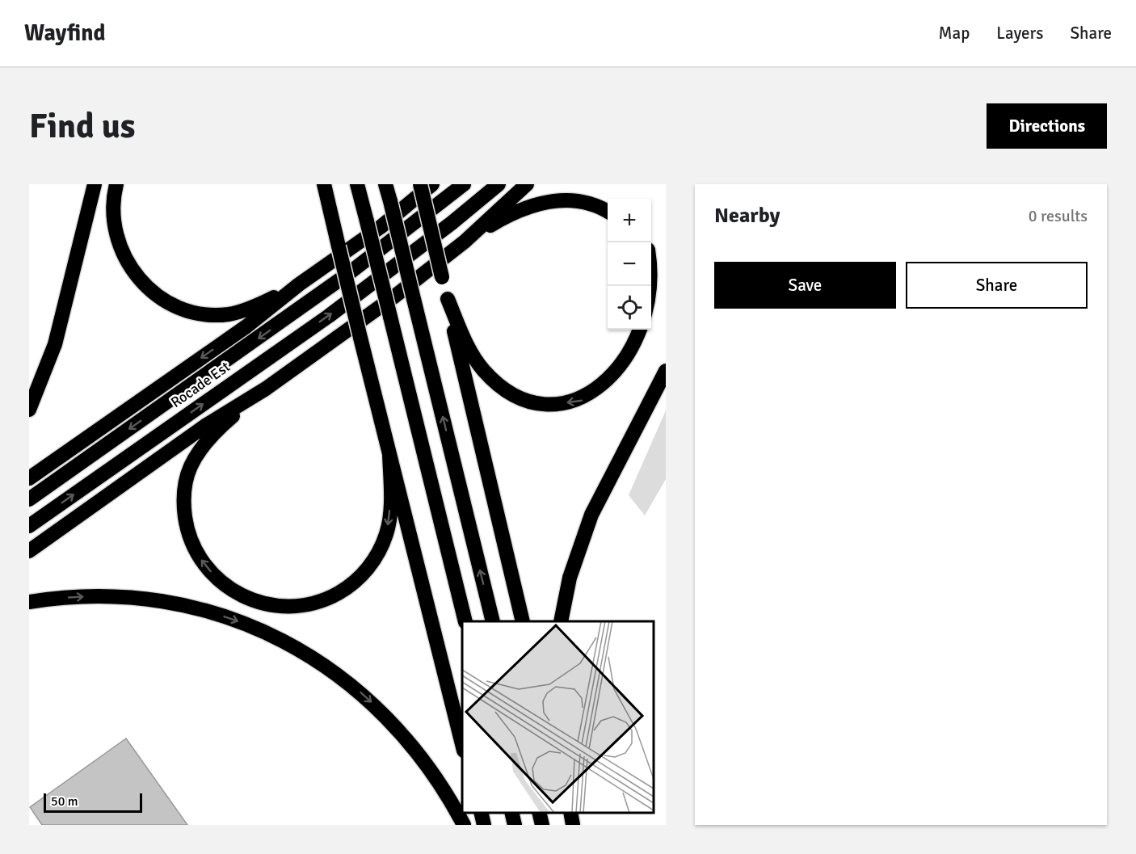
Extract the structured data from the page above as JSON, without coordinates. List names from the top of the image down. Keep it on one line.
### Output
{"streets":{"highway":["Rocade Est"]},"scale_bar":"50 m","page":{"header":"Wayfind","nav":["Map","Layers","Share"],"buttons":["Directions",["Save","Share"]],"title":"Find us","heading":["Nearby","0 results"],"map_buttons":["+","−"],"scale":"50 m"}}
